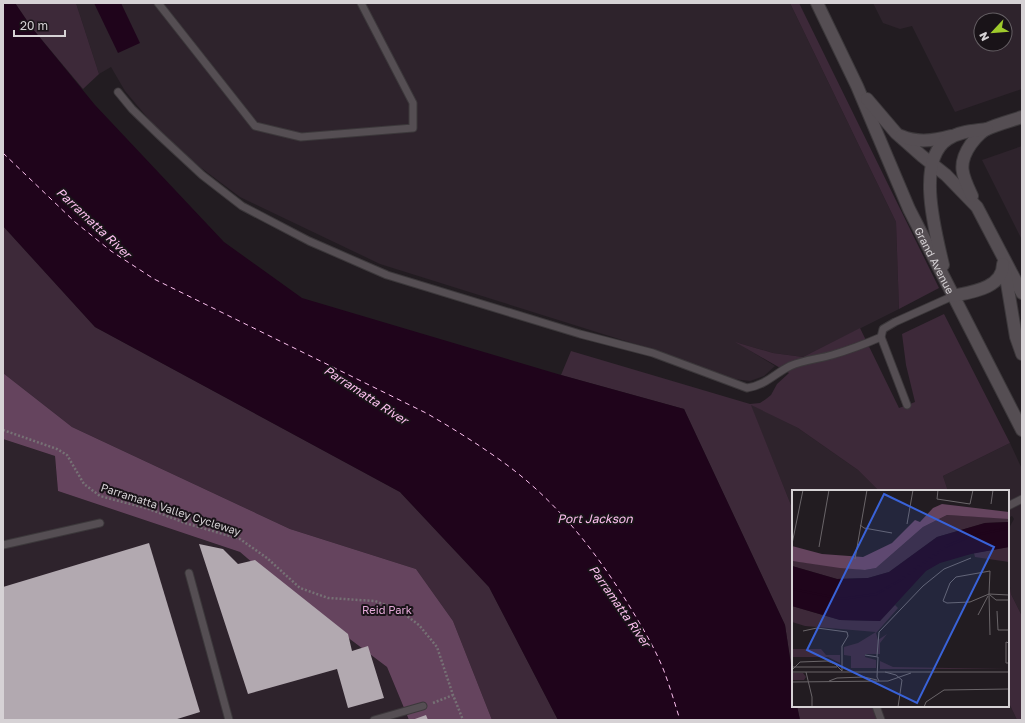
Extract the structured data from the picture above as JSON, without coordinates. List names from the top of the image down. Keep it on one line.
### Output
{"streets":{"street":["Grand Avenue"],"path":["Parramatta Valley Cycleway"]},"water":["Parramatta River","Port Jackson"],"parks":["Reid Park"],"scale_bar":"20 m","north":"bottom left"}
